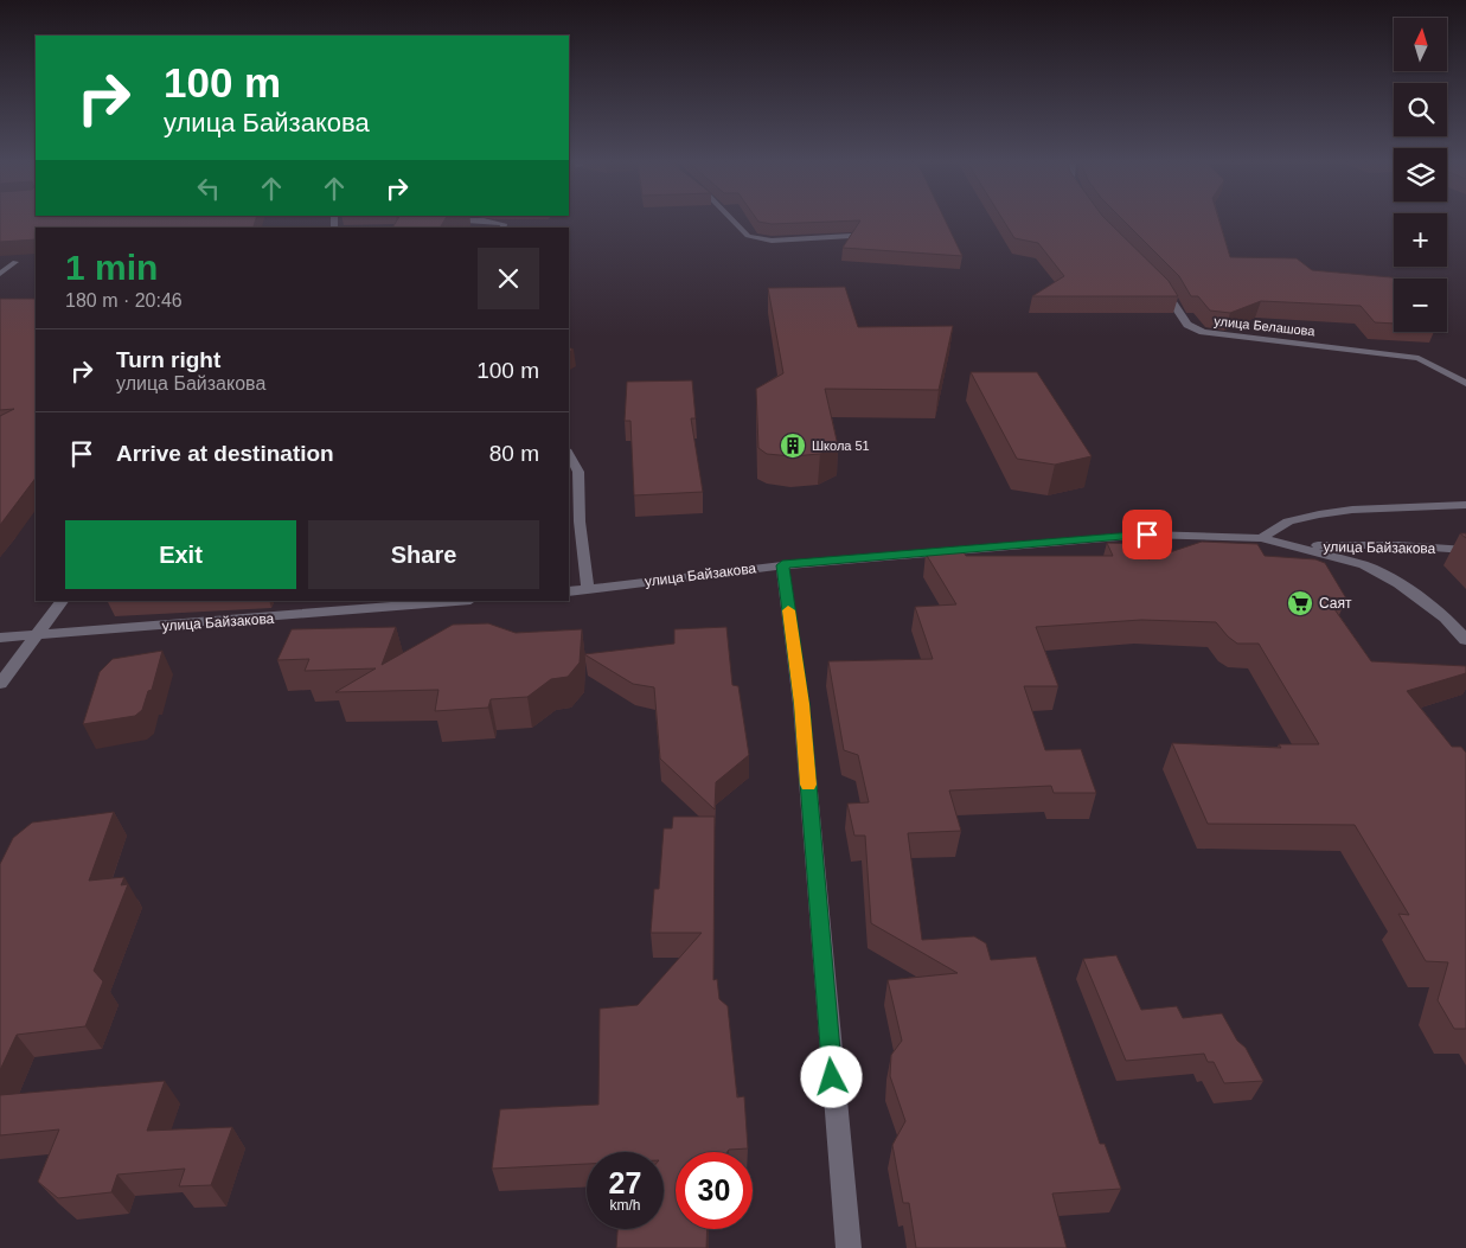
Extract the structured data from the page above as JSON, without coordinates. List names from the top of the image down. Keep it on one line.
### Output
{"streets":{"street":["улица Белашова","улица Байзакова"]},"places":{"building":["Школа 51"],"supermarket":["Саят"]},"north":"top","page":{"map_buttons":["+","−"],"turn":["100 m","улица Байзакова"],"heading":["1 min","180 m · 20:46"],"list":[{"name":"Turn right","note":"улица Байзакова","value":"100 m"},{"name":"Arrive at destination","value":"80 m"}],"buttons":["Exit","Share"],"speed":"27 km/h","limit":"30"}}
